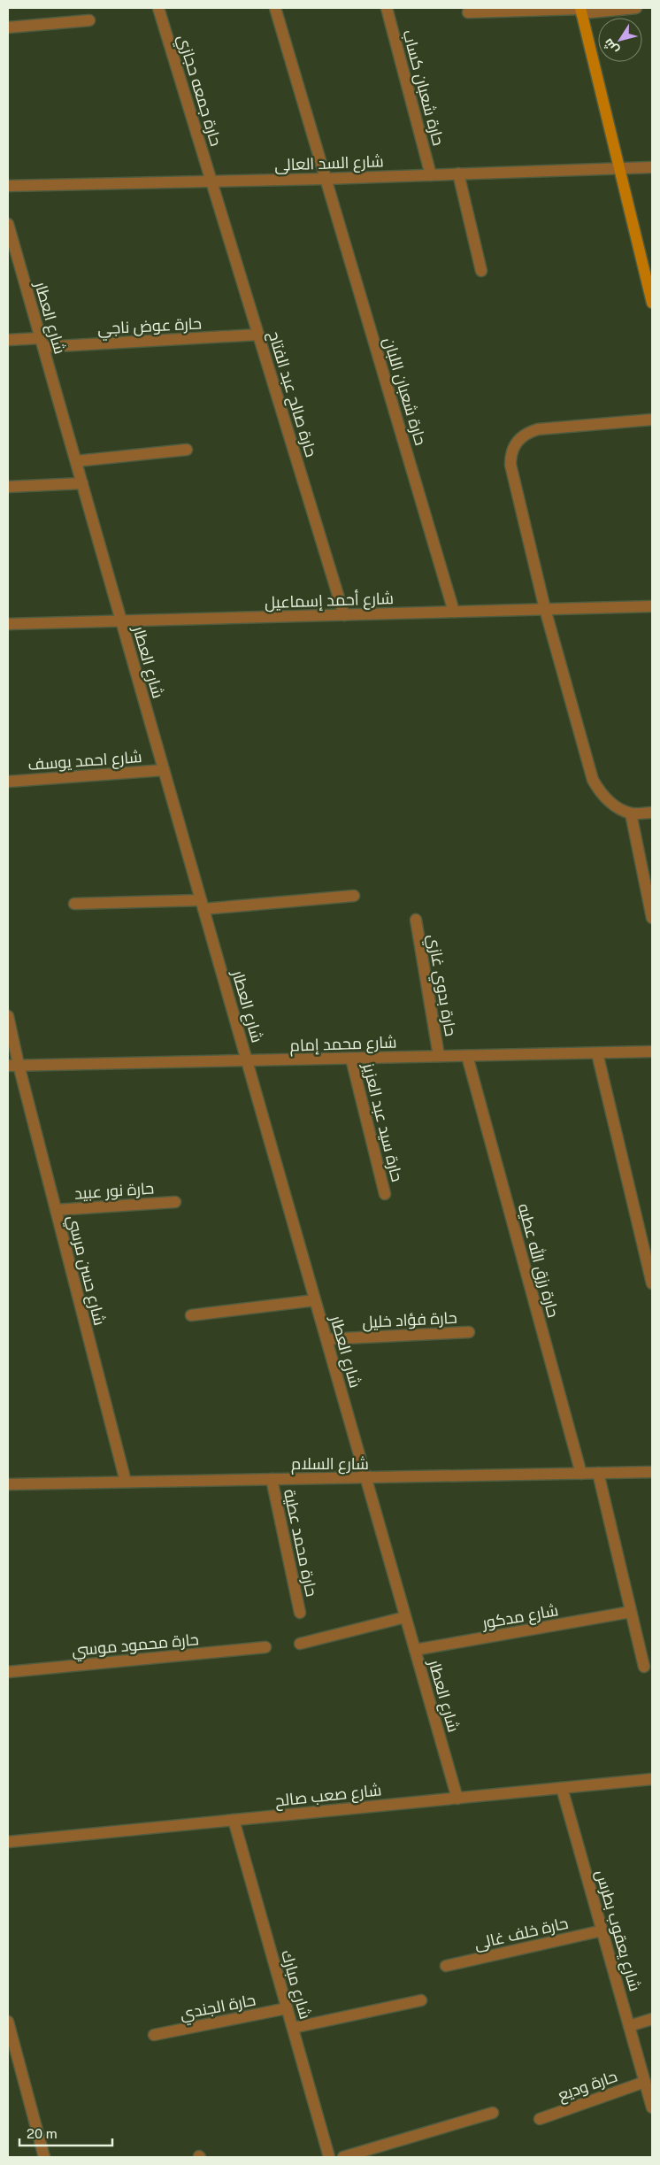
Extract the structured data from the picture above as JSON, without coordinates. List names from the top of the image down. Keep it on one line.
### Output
{"streets":{"street":["حارة شعبان كساب","حارة جمعه حجازي","شارع السد العالى","شارع العطار","حارة عوض ناجي","حارة شعبان اللبان","حارة صالح عبد الفتاح","شارع أحمد إسماعيل","شارع احمد يوسف","حارة بدوي غازي","شارع محمد إمام","حارة سيد عبد العزيز","حارة نور عبيد","حارة رزق الله عطيه","شارع حسن مرسي","حارة فؤاد خليل","شارع السلام","حارة محمد عطية","شارع مدكور","حارة محمود موسي","شارع صعب صالح","شارع يعقوب بطرس","حارة خلف غالى","شارع مبارك","حارة الجندي","حارة وديع"]},"crossings":[["حارة شعبان كساب","شارع السد العالى"],["حارة جمعه حجازي","شارع السد العالى"],["حارة جمعه حجازي","حارة صالح عبد الفتاح"],["شارع السد العالى","حارة شعبان اللبان"],["شارع السد العالى","حارة صالح عبد الفتاح"],["شارع العطار","حارة عوض ناجي"],["شارع العطار","شارع أحمد إسماعيل"],["شارع العطار","شارع احمد يوسف"],["شارع العطار","شارع محمد إمام"],["شارع العطار","حارة فؤاد خليل"],["شارع العطار","شارع السلام"],["شارع العطار","شارع مدكور"],["شارع العطار","شارع صعب صالح"],["حارة عوض ناجي","حارة صالح عبد الفتاح"],["حارة شعبان اللبان","شارع أحمد إسماعيل"],["حارة صالح عبد الفتاح","شارع أحمد إسماعيل"],["حارة بدوي غازي","شارع محمد إمام"],["شارع محمد إمام","حارة سيد عبد العزيز"],["شارع محمد إمام","حارة رزق الله عطيه"],["شارع محمد إمام","شارع حسن مرسي"],["حارة نور عبيد","شارع حسن مرسي"],["حارة رزق الله عطيه","شارع السلام"],["شارع حسن مرسي","شارع السلام"],["شارع السلام","حارة محمد عطية"],["شارع صعب صالح","شارع يعقوب بطرس"],["شارع صعب صالح","شارع مبارك"],["شارع يعقوب بطرس","حارة خلف غالى"],["شارع يعقوب بطرس","حارة وديع"],["شارع مبارك","حارة الجندي"]],"scale_bar":"20 m","north":"bottom left"}
